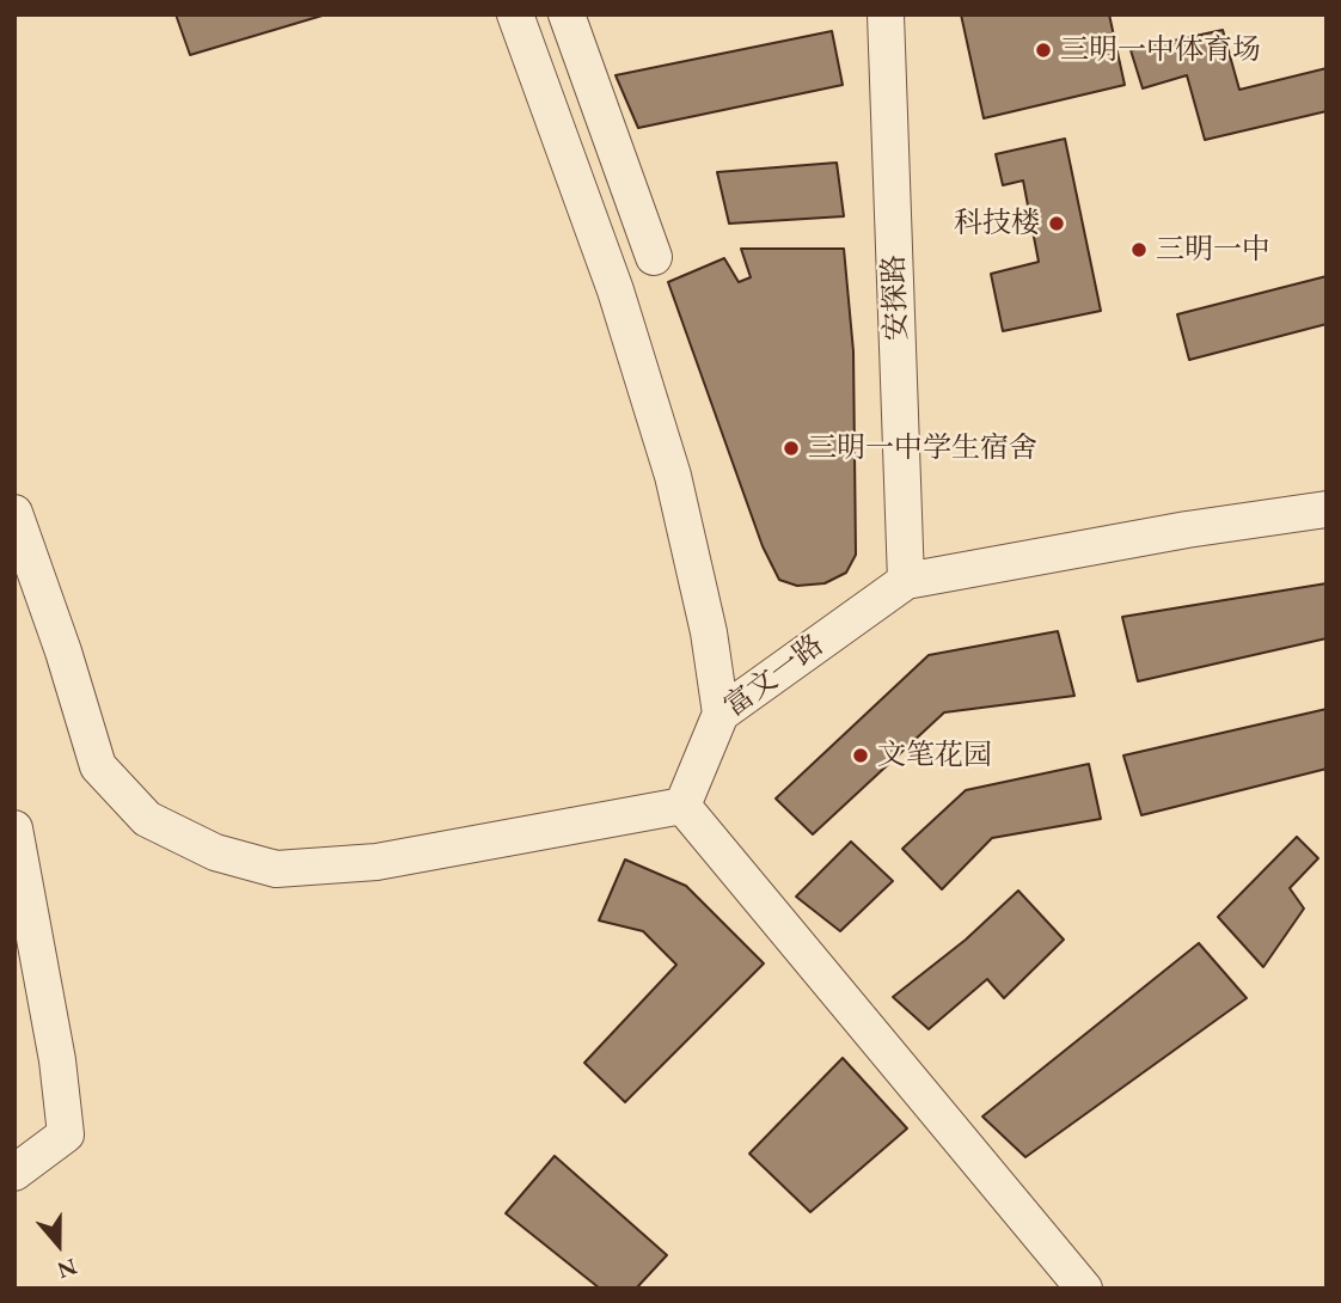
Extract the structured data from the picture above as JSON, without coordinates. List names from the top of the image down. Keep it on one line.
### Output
{"streets":{"street":["安探路","富文一路"]},"crossings":[["安探路","富文一路"]],"places":["三明一中体育场","科技楼","三明一中","三明一中学生宿舍","文笔花园"],"north":"bottom"}
